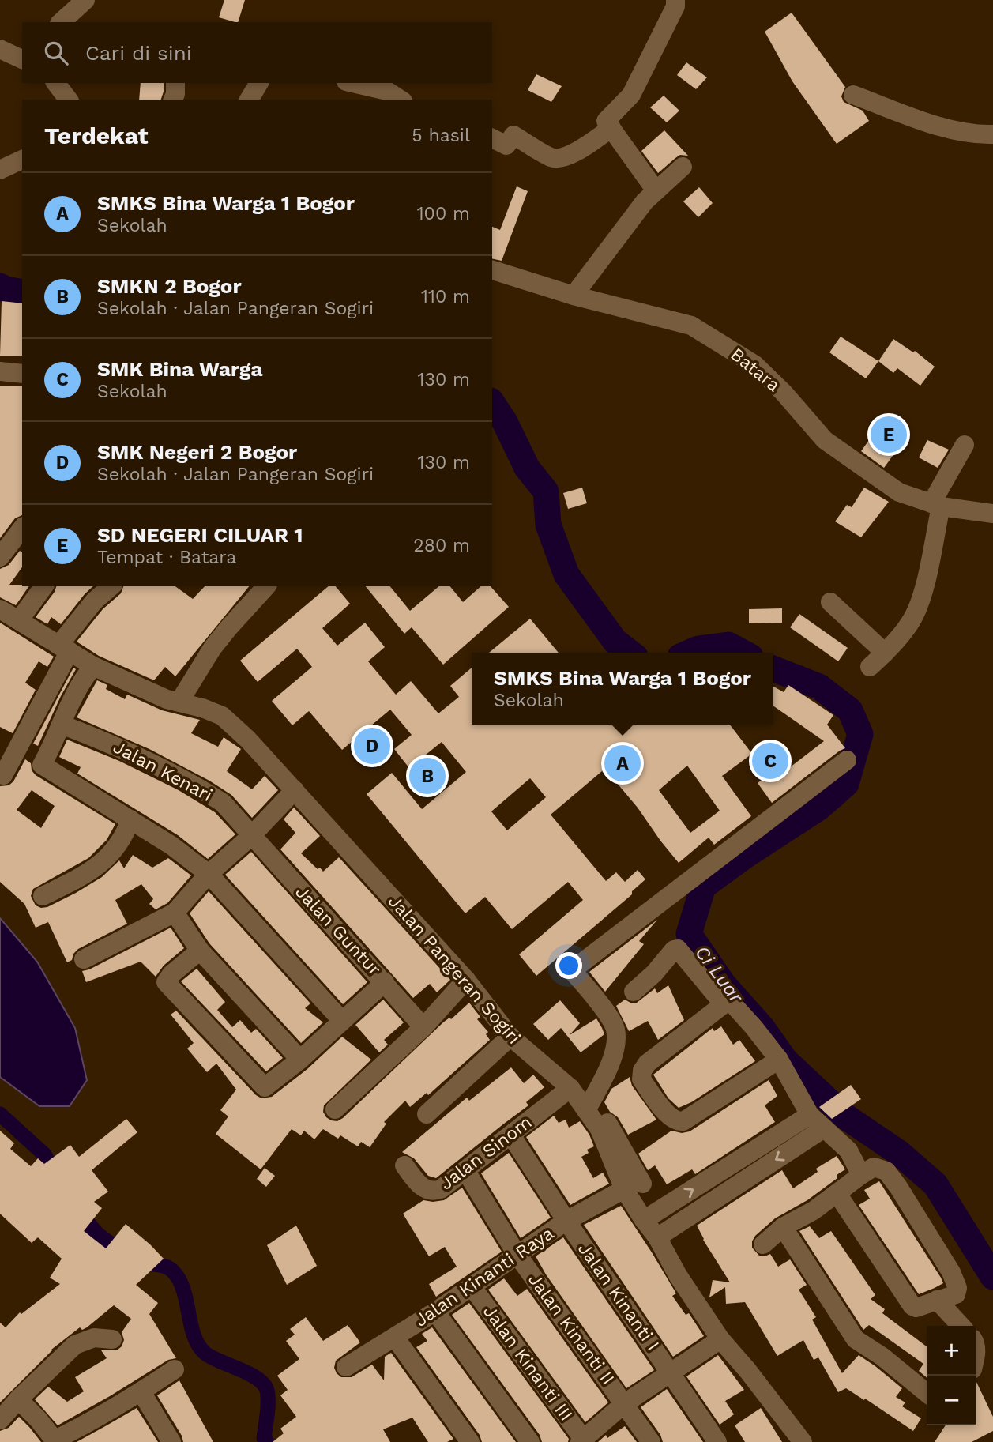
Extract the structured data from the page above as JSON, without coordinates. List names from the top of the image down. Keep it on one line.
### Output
{"streets":{"street":["Batara","Jalan Kenari","Jalan Guntur","Jalan Pangeran Sogiri","Jalan Sinom","Jalan Kinanti Raya","Jalan Kinanti I","Jalan Kinanti II","Jalan Kinanti III"]},"crossings":[["Jalan Kenari","Jalan Guntur"],["Jalan Pangeran Sogiri","Jalan Sinom"],["Jalan Pangeran Sogiri","Jalan Kinanti Raya"],["Jalan Sinom","Jalan Kinanti I"],["Jalan Sinom","Jalan Kinanti II"],["Jalan Kinanti Raya","Jalan Kinanti I"],["Jalan Kinanti Raya","Jalan Kinanti II"],["Jalan Kinanti Raya","Jalan Kinanti III"]],"water":["Ci Luar"],"page":{"search":"Cari di sini","heading":["Terdekat","5 hasil"],"list":[{"mark":"A","name":"SMKS Bina Warga 1 Bogor","note":"Sekolah","value":"100 m"},{"mark":"B","name":"SMKN 2 Bogor","note":"Sekolah · Jalan Pangeran Sogiri","value":"110 m"},{"mark":"C","name":"SMK Bina Warga","note":"Sekolah","value":"130 m"},{"mark":"D","name":"SMK Negeri 2 Bogor","note":"Sekolah · Jalan Pangeran Sogiri","value":"130 m"},{"mark":"E","name":"SD NEGERI CILUAR 1","note":"Tempat · Batara","value":"280 m"}],"pins":["E","D","C","A","B"],"popup":["SMKS Bina Warga 1 Bogor","Sekolah"],"map_buttons":["+","−"]}}
